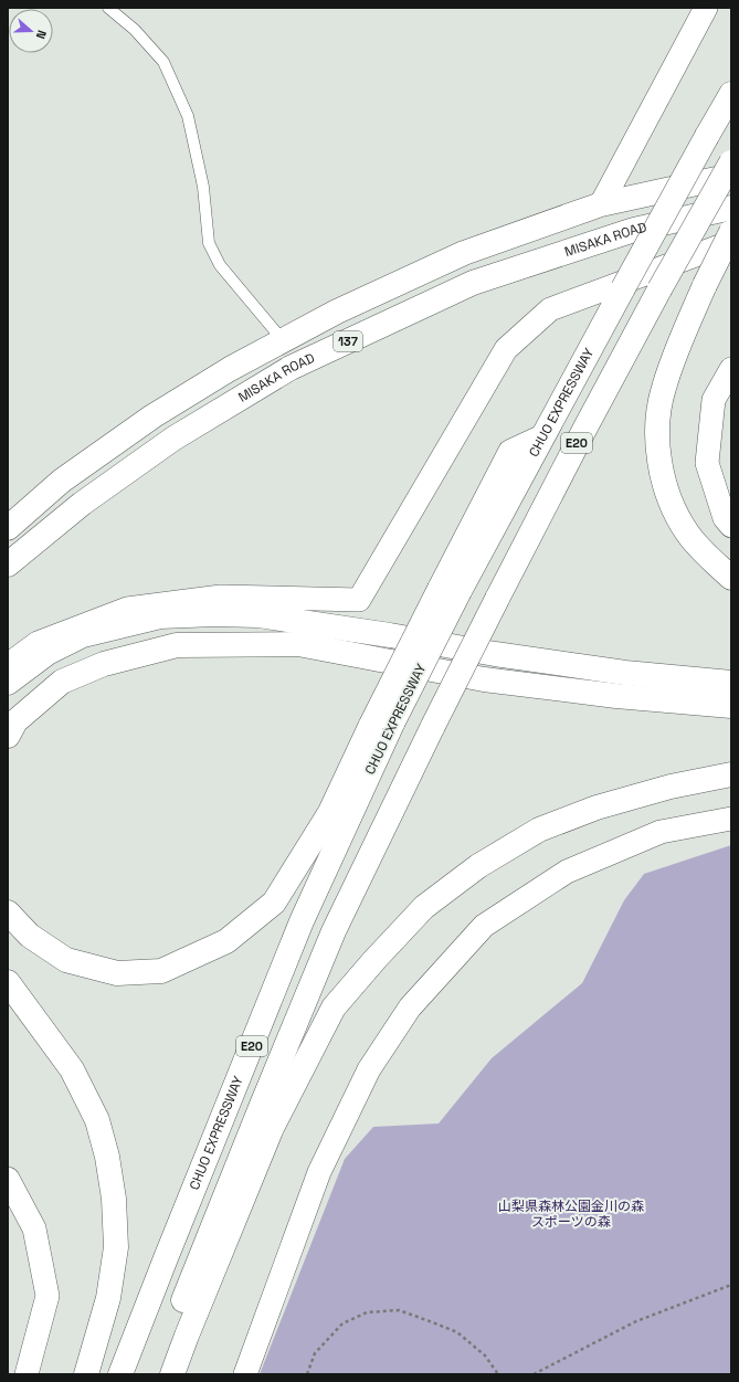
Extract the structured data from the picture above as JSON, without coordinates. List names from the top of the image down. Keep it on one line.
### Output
{"streets":{"highway":["MISAKA ROAD","137","CHUO EXPRESSWAY","E20"]},"parks":["山梨県森林公園金川の森 スポーツの森"],"north":"right"}
